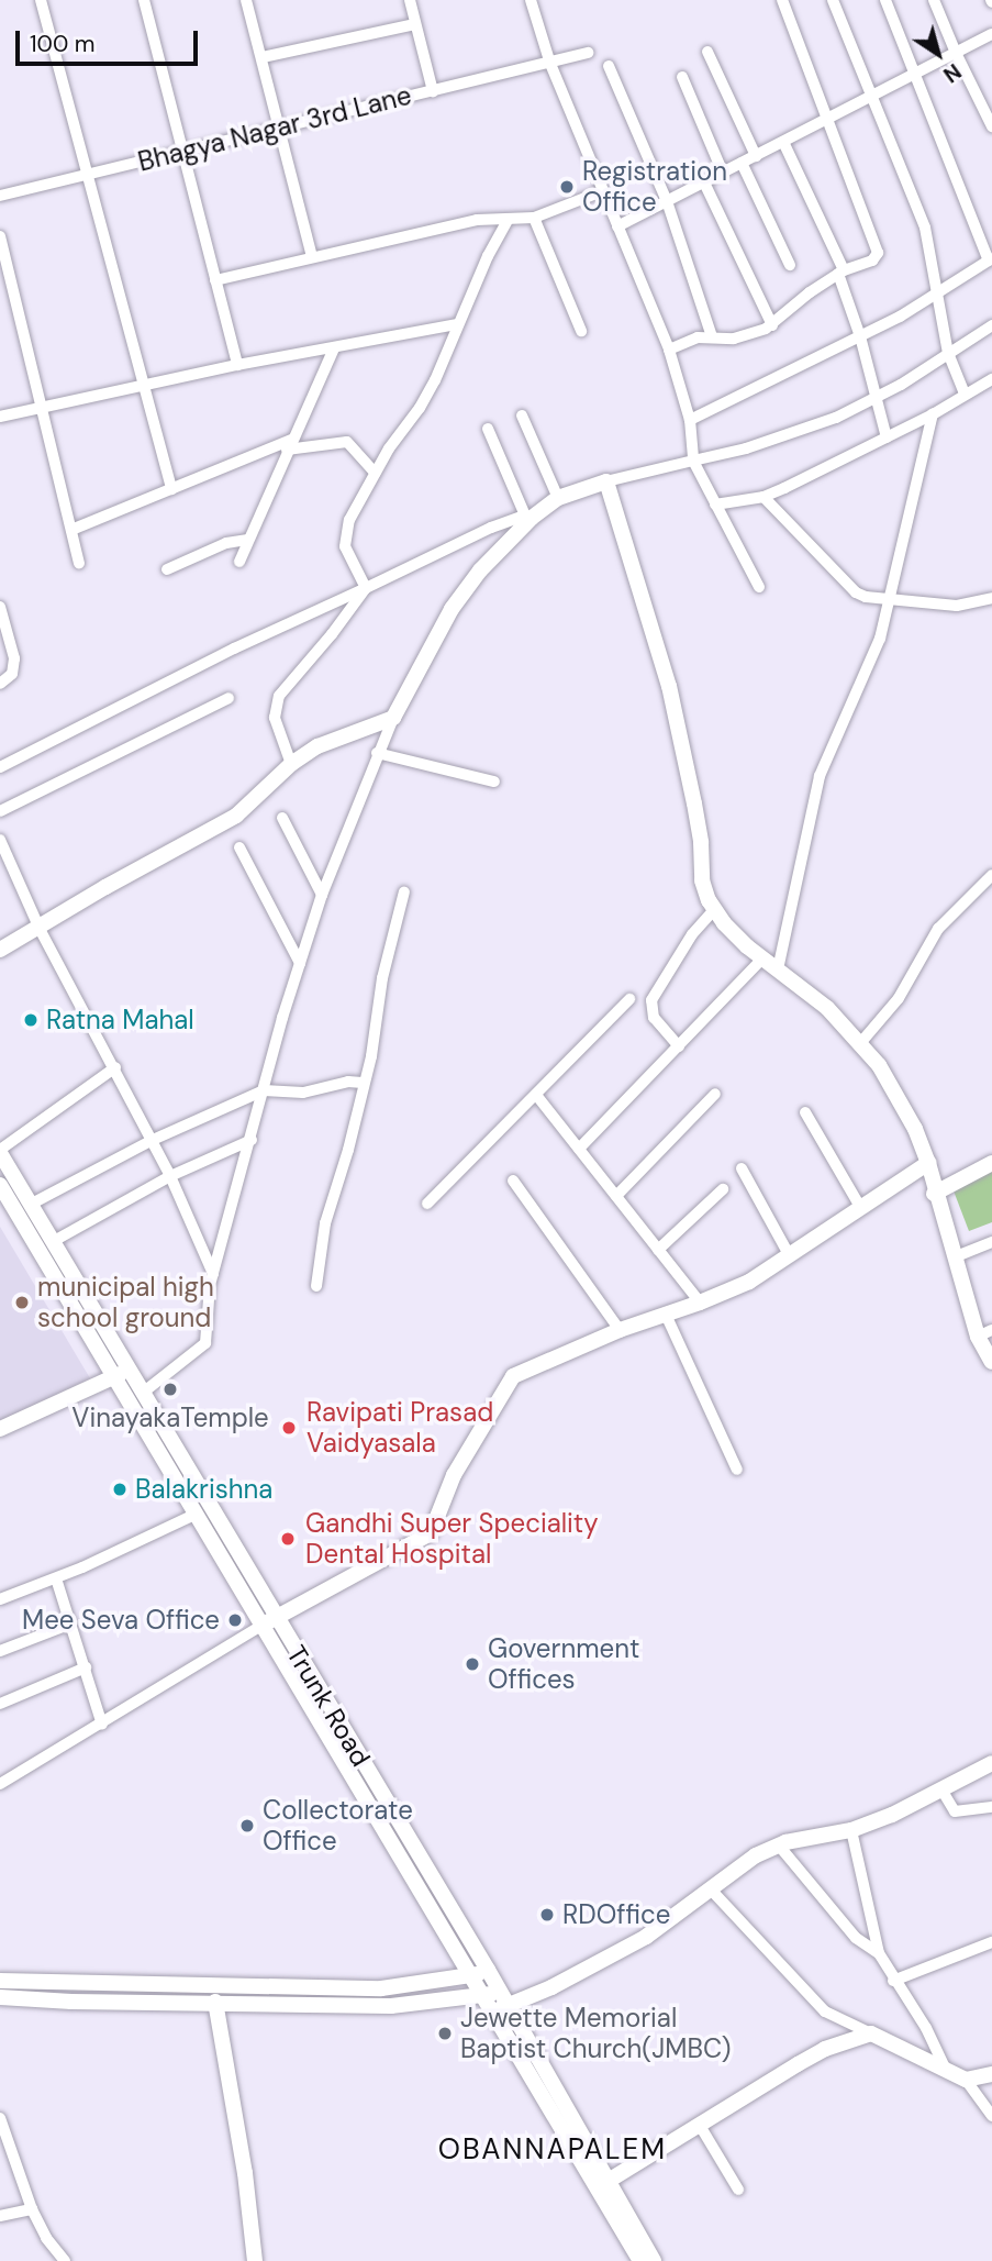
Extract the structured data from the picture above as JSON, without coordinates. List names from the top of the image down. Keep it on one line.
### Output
{"streets":{"street":["Bhagya Nagar 3rd Lane","Trunk Road"]},"districts":["OBANNAPALEM"],"places":["Registration Office","Ratna Mahal","municipal high school ground","VinayakaTemple","Ravipati Prasad Vaidyasala","Balakrishna","Gandhi Super Speciality Dental Hospital","Mee Seva Office","Government Offices","Collectorate Office","RDOffice","Jewette Memorial Baptist Church(JMBC)"],"scale_bar":"100 m","north":"bottom right"}
